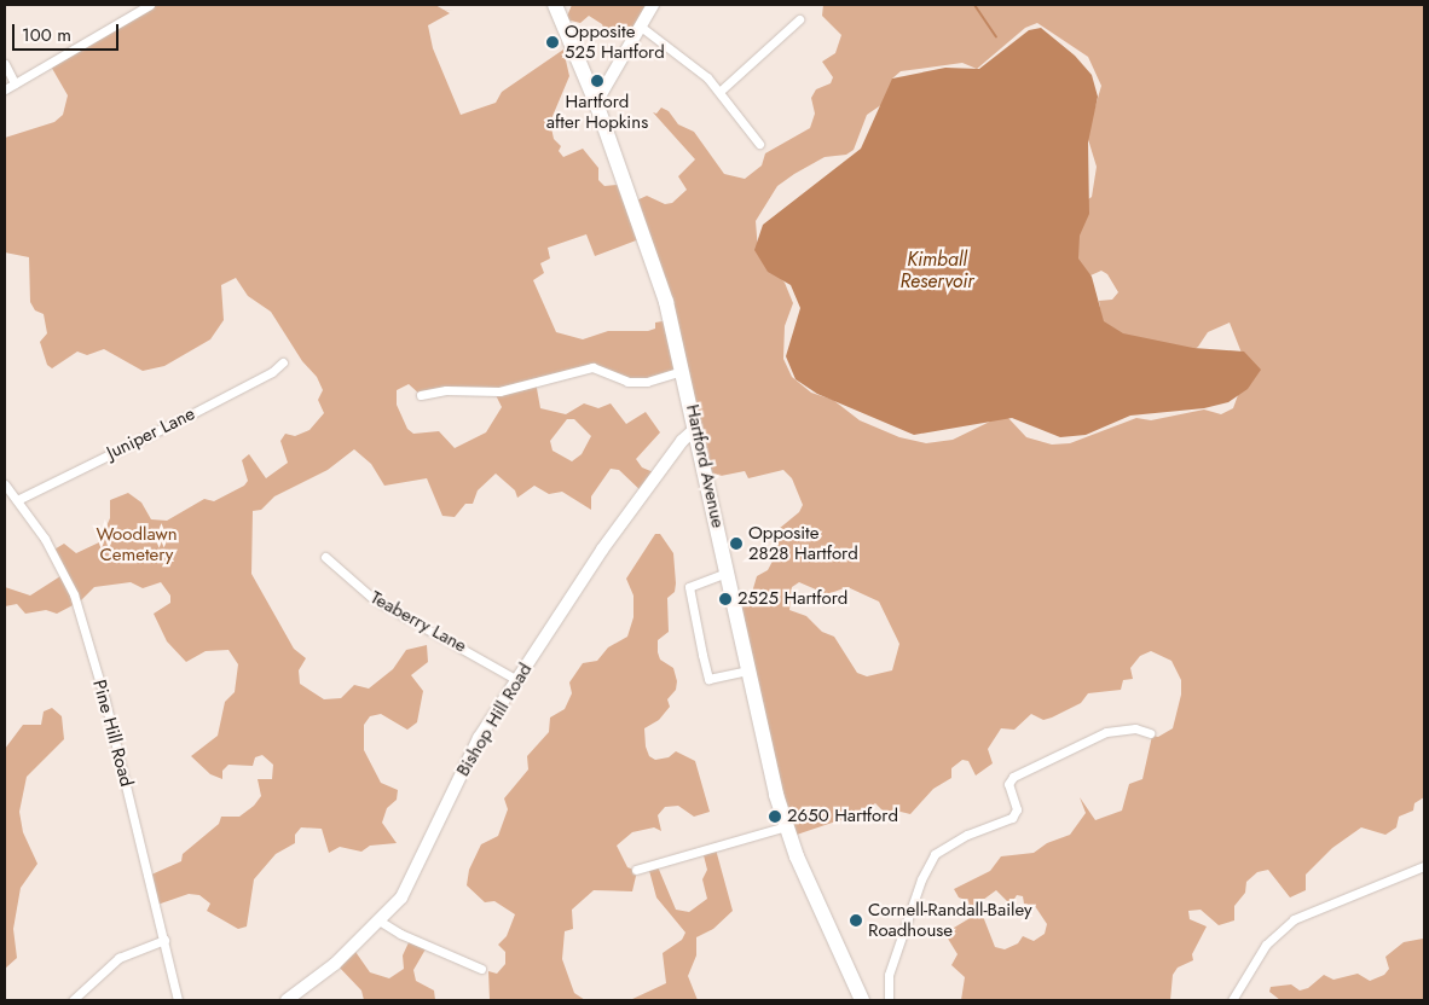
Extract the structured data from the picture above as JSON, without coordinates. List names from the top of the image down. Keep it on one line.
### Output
{"streets":{"highway":["Hartford Avenue"],"street":["Juniper Lane","Teaberry Lane","Bishop Hill Road","Pine Hill Road"]},"crossings":[["Juniper Lane","Pine Hill Road"],["Hartford Avenue","Bishop Hill Road"],["Teaberry Lane","Bishop Hill Road"]],"water":["Kimball Reservoir"],"parks":["Woodlawn Cemetery"],"places":["Opposite 525 Hartford","Hartford after Hopkins","Opposite 2828 Hartford","2525 Hartford","2650 Hartford","Cornell-Randall-Bailey Roadhouse"],"scale_bar":"100 m"}
